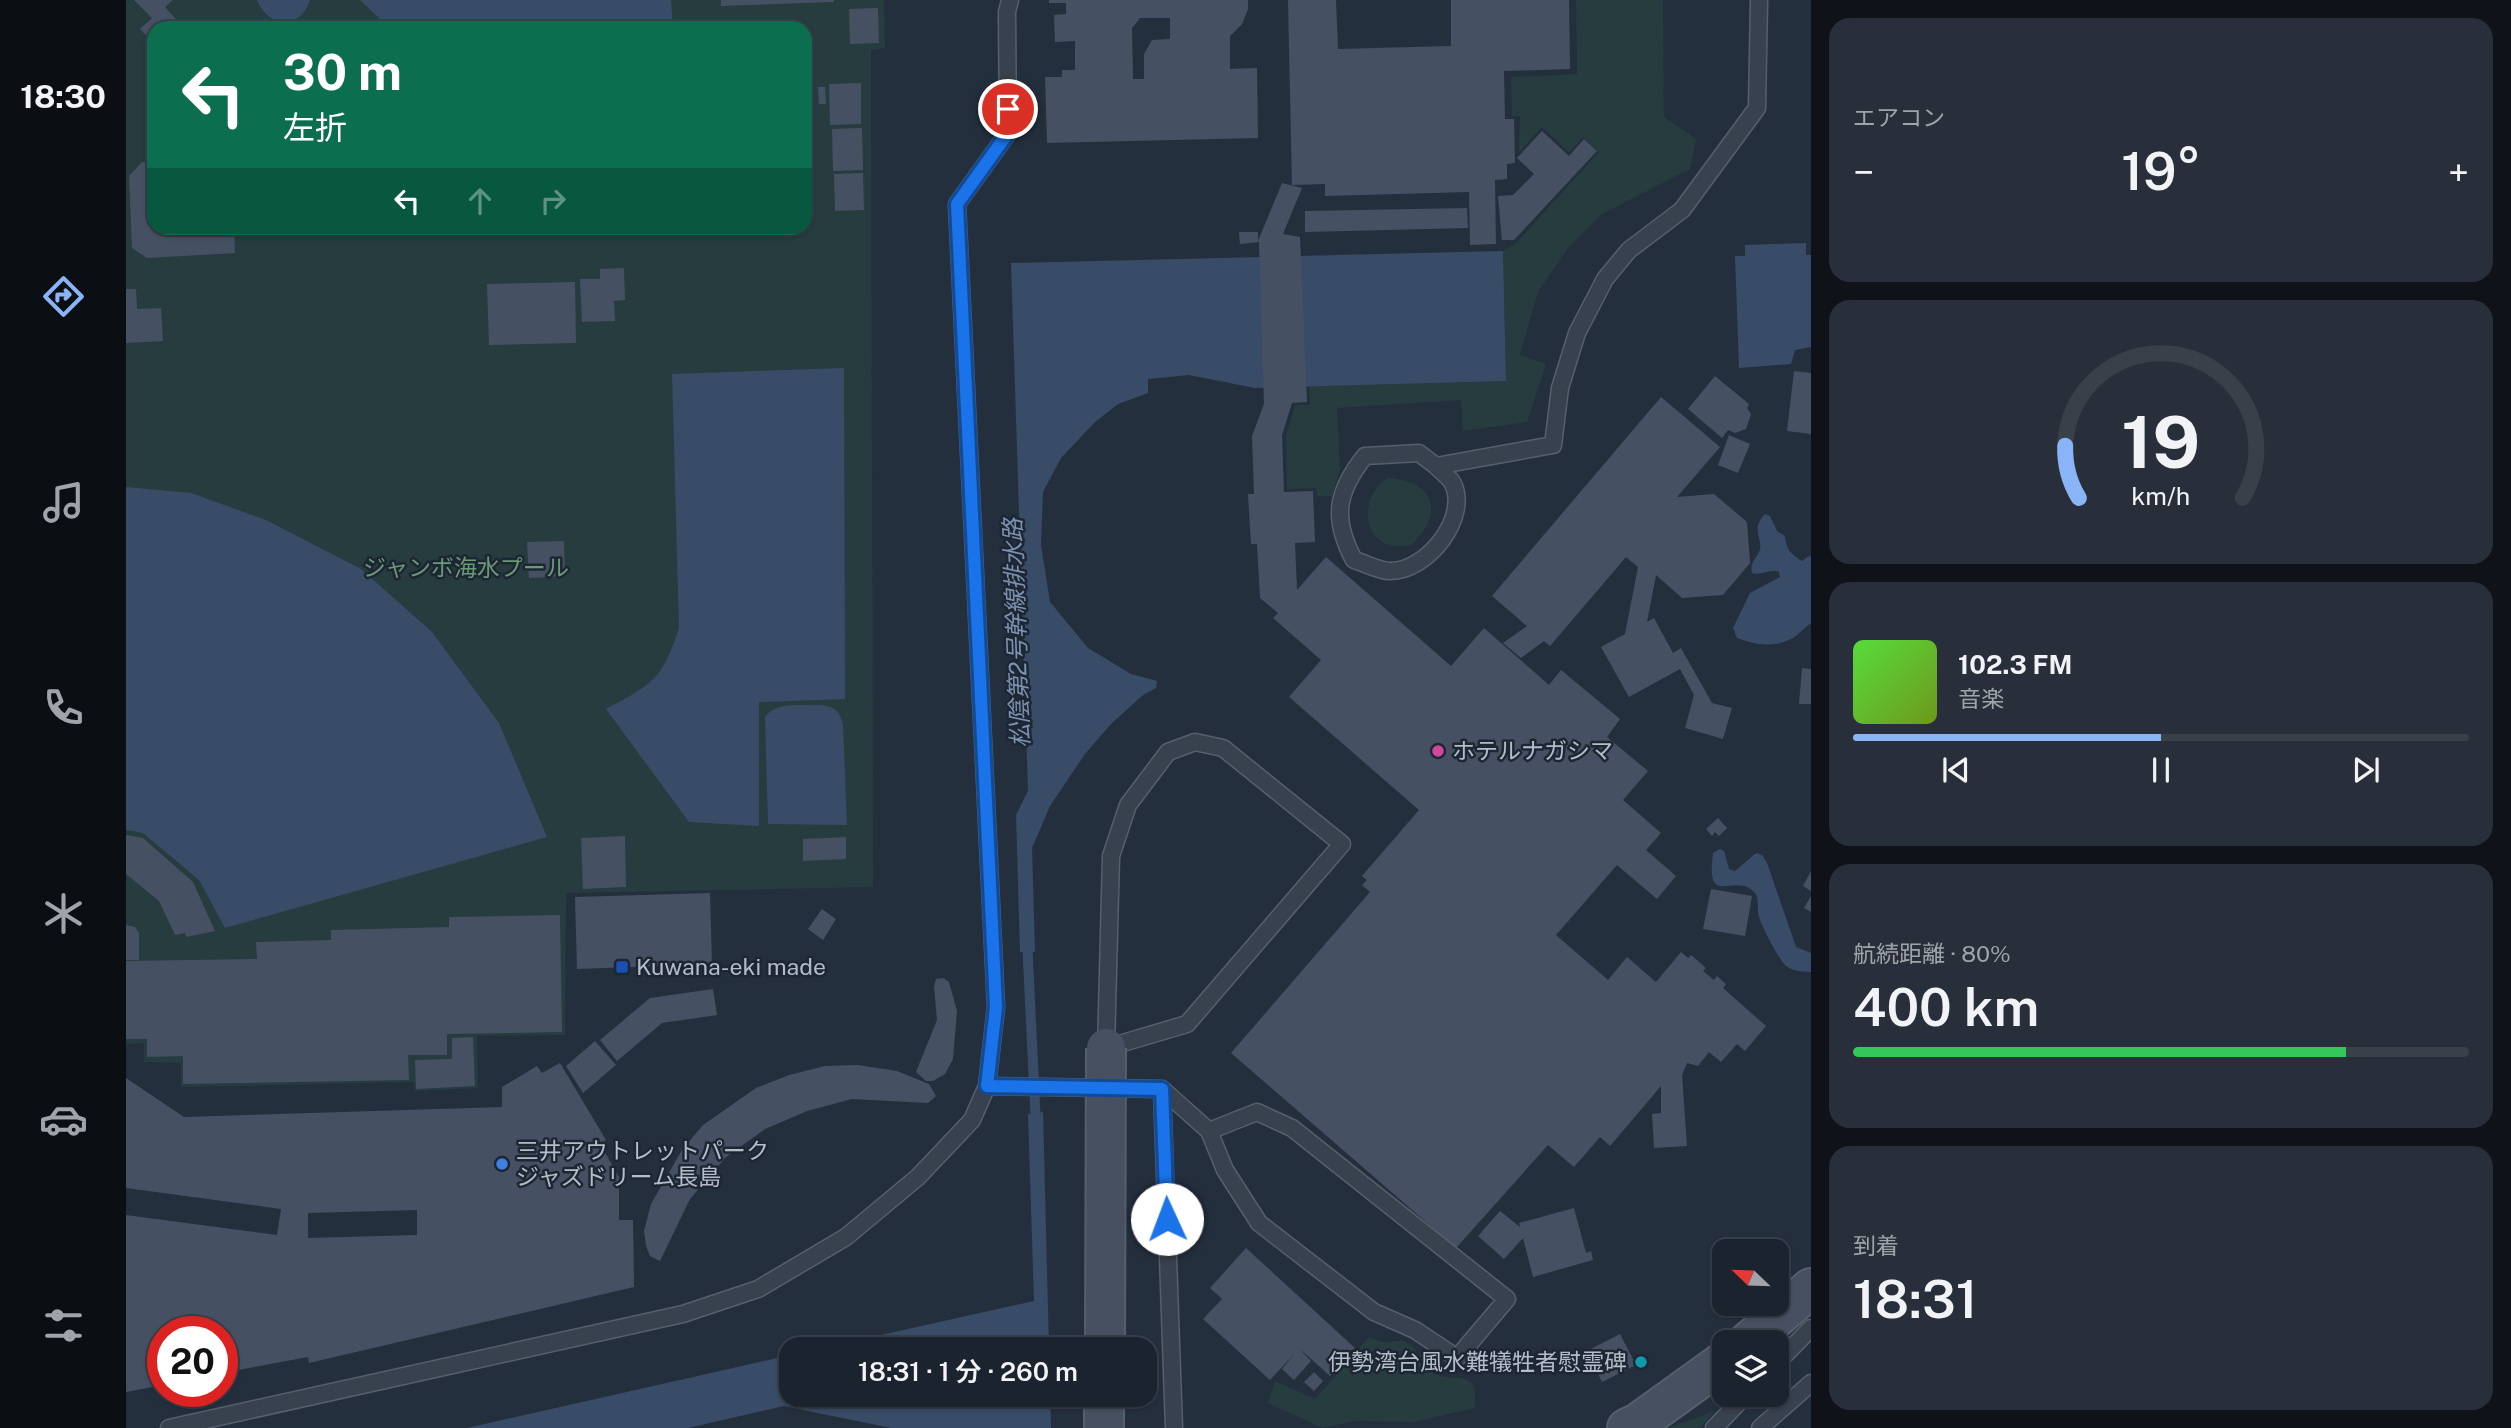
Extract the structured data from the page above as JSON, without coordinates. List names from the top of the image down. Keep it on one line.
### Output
{"water":["松陰第2号幹線排水路"],"parks":["ジャンボ海水プール"],"places":{"other":["ホテルナガシマ","三井アウトレットパーク ジャズドリーム長島","伊勢湾台風水難犠牲者慰霊碑"],"transit":["Kuwana-eki made"]},"north":"top left","page":{"tabs":"18:30","tile":["エアコン",["航続距離 · 80%","400 km"],["到着","18:31"]],"turn":["30 m","左折"],"heat":["−","19°","+"],"song":["102.3 FM","音楽"],"limit":"20","trip":"18:31 · 1 分 · 260 m","gauge":["19","km/h"]}}
